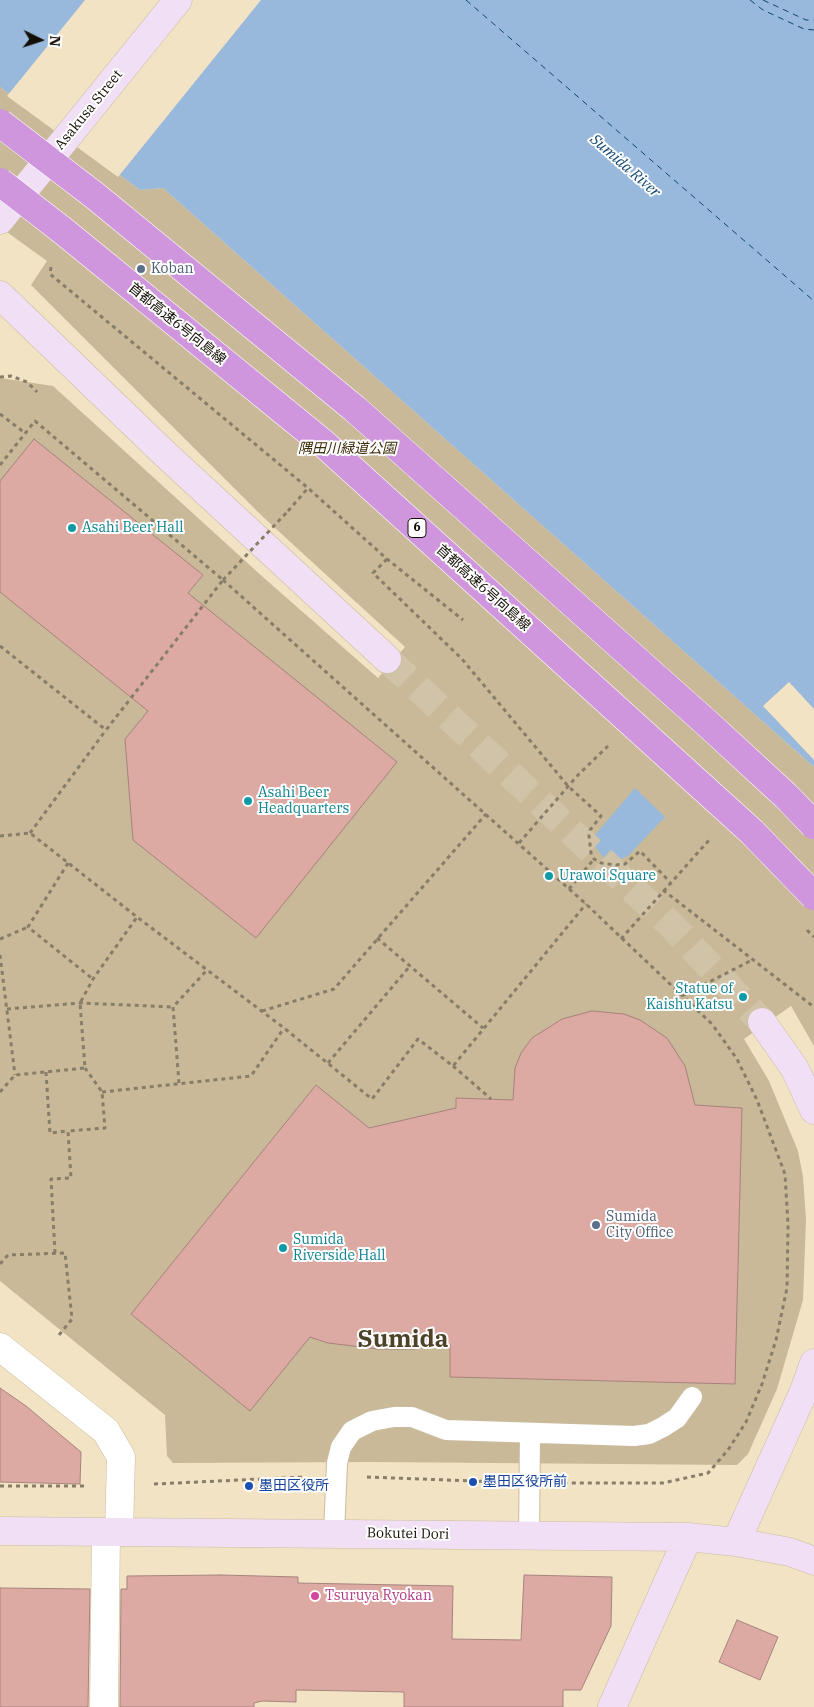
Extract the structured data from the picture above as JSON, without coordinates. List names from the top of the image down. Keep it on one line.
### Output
{"streets":{"highway":["首都高速6号向島線","6"],"main road":["Asakusa Street","Bokutei Dori"]},"districts":["Sumida"],"water":["Sumida River"],"parks":["隅田川緑道公園"],"places":["Koban","Asahi Beer Hall","Asahi Beer Headquarters","Urawoi Square","Statue of Kaishu Katsu","Sumida City Office","Sumida Riverside Hall","墨田区役所前","墨田区役所","Tsuruya Ryokan"],"north":"right"}
